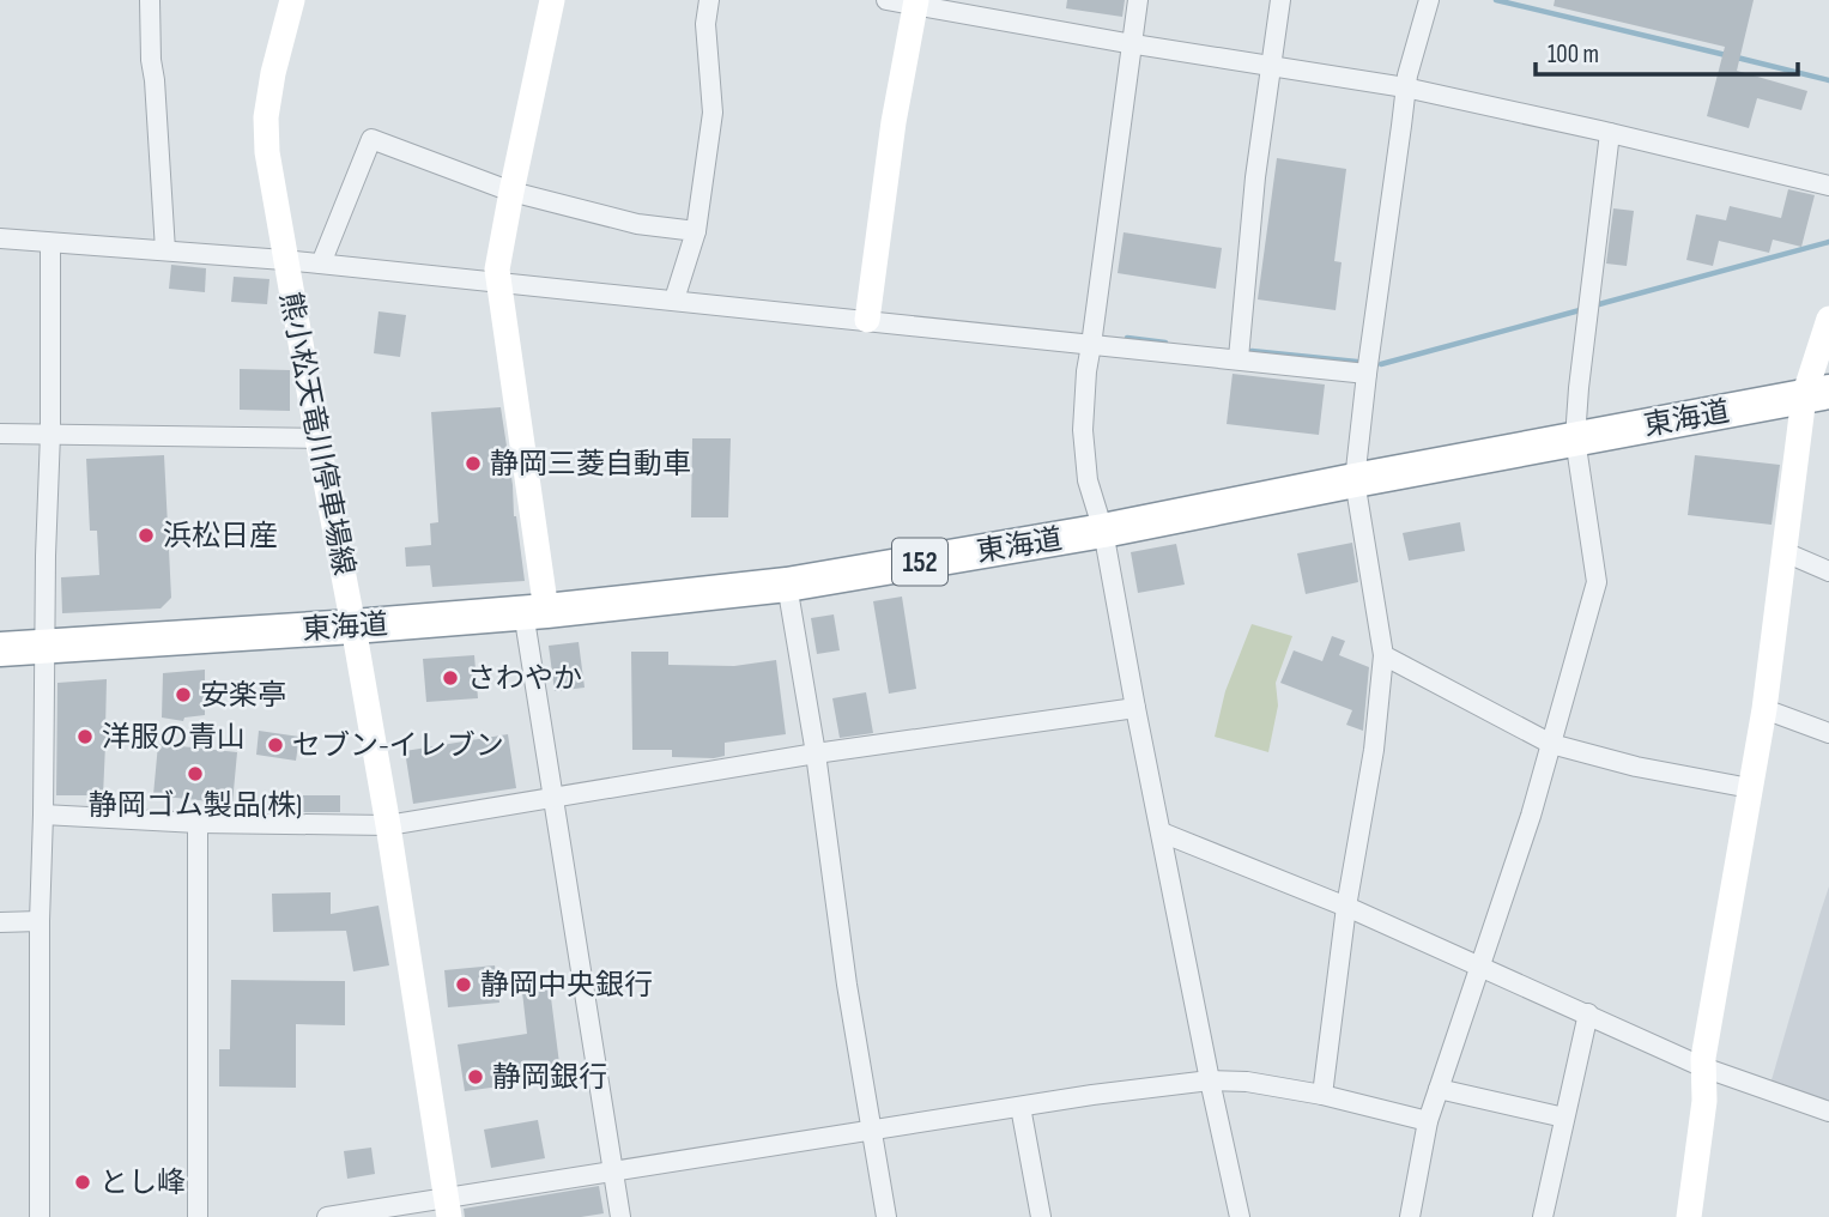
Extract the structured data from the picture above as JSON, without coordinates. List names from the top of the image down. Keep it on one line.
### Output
{"streets":{"highway":["東海道","152"],"street":["熊小松天竜川停車場線"]},"crossings":[["東海道","熊小松天竜川停車場線"]],"places":["静岡三菱自動車","浜松日産","さわやか","安楽亭","洋服の青山","セブン-イレブン","静岡ゴム製品(株)","静岡中央銀行","静岡銀行","とし峰"],"scale_bar":"100 m"}
